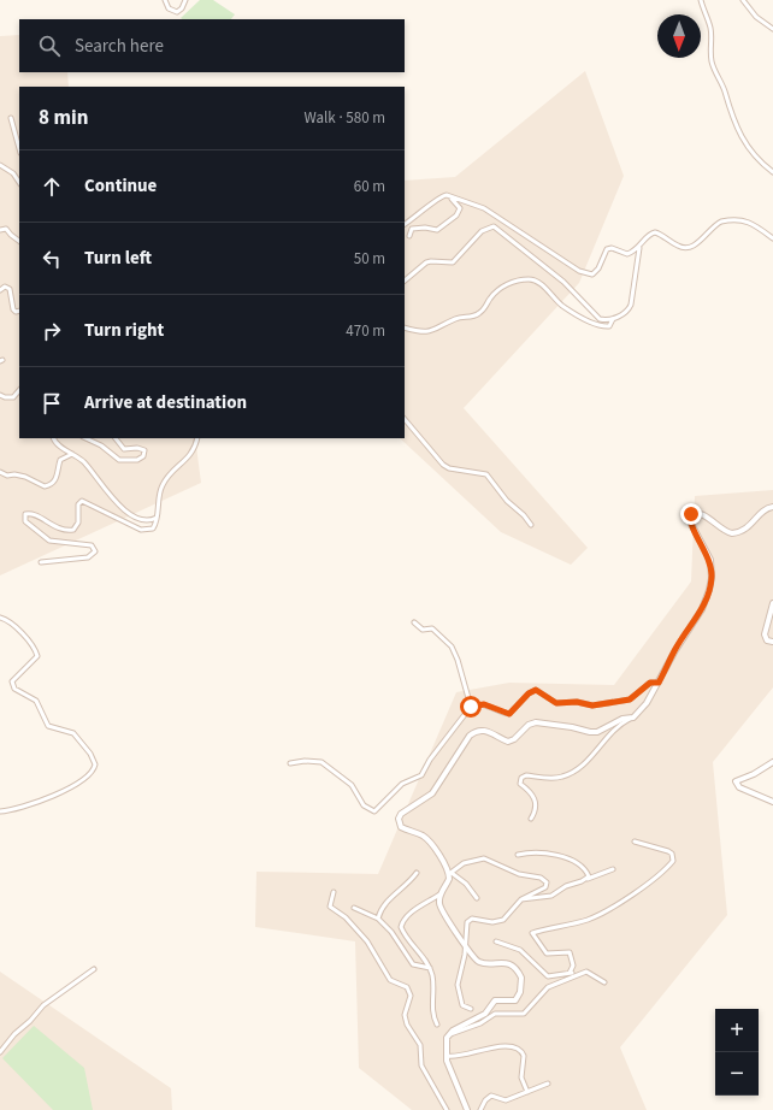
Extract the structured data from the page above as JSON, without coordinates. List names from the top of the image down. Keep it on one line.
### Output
{"north":"bottom","page":{"search":"Search here","heading":["8 min","Walk · 580 m"],"list":[["Continue","60 m"],["Turn left","50 m"],["Turn right","470 m"],"Arrive at destination"],"map_buttons":["+","−"]}}
